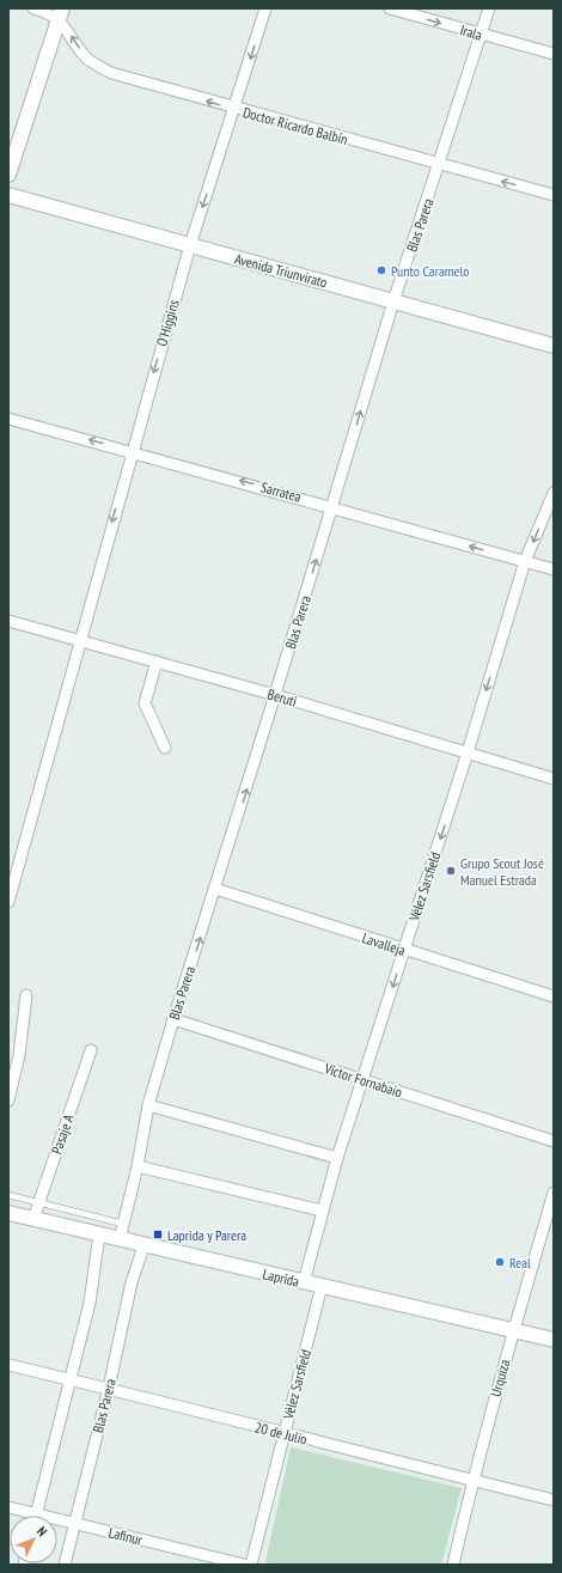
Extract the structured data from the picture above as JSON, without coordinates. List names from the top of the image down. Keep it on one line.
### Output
{"streets":{"street":["Irala","Doctor Ricardo Balbín","Blas Parera","Avenida Triunvirato","O'Higgins","Sarratea","Beruti","Vélez Sarsfield","Lavalleja","Víctor Fornabaio","Pasaje A","Laprida","Urquiza","20 de Julio","Lafinur"]},"crossings":[["Irala","Blas Parera"],["Doctor Ricardo Balbín","Blas Parera"],["Doctor Ricardo Balbín","O'Higgins"],["Blas Parera","Avenida Triunvirato"],["Blas Parera","Sarratea"],["Blas Parera","Beruti"],["Blas Parera","Lavalleja"],["Blas Parera","Víctor Fornabaio"],["Blas Parera","Laprida"],["Blas Parera","20 de Julio"],["Blas Parera","Lafinur"],["Avenida Triunvirato","O'Higgins"],["O'Higgins","Sarratea"],["O'Higgins","Beruti"],["Sarratea","Vélez Sarsfield"],["Beruti","Vélez Sarsfield"],["Vélez Sarsfield","Lavalleja"],["Vélez Sarsfield","Víctor Fornabaio"],["Vélez Sarsfield","Laprida"],["Vélez Sarsfield","20 de Julio"],["Pasaje A","Laprida"],["Laprida","Urquiza"],["Urquiza","20 de Julio"]],"one_way":["Irala","Doctor Ricardo Balbín","Blas Parera","O'Higgins","Sarratea","Vélez Sarsfield"],"places":{"other":["Punto Caramelo","Grupo Scout José Manuel Estrada","Real"],"transit":["Laprida y Parera"]},"north":"top right"}
